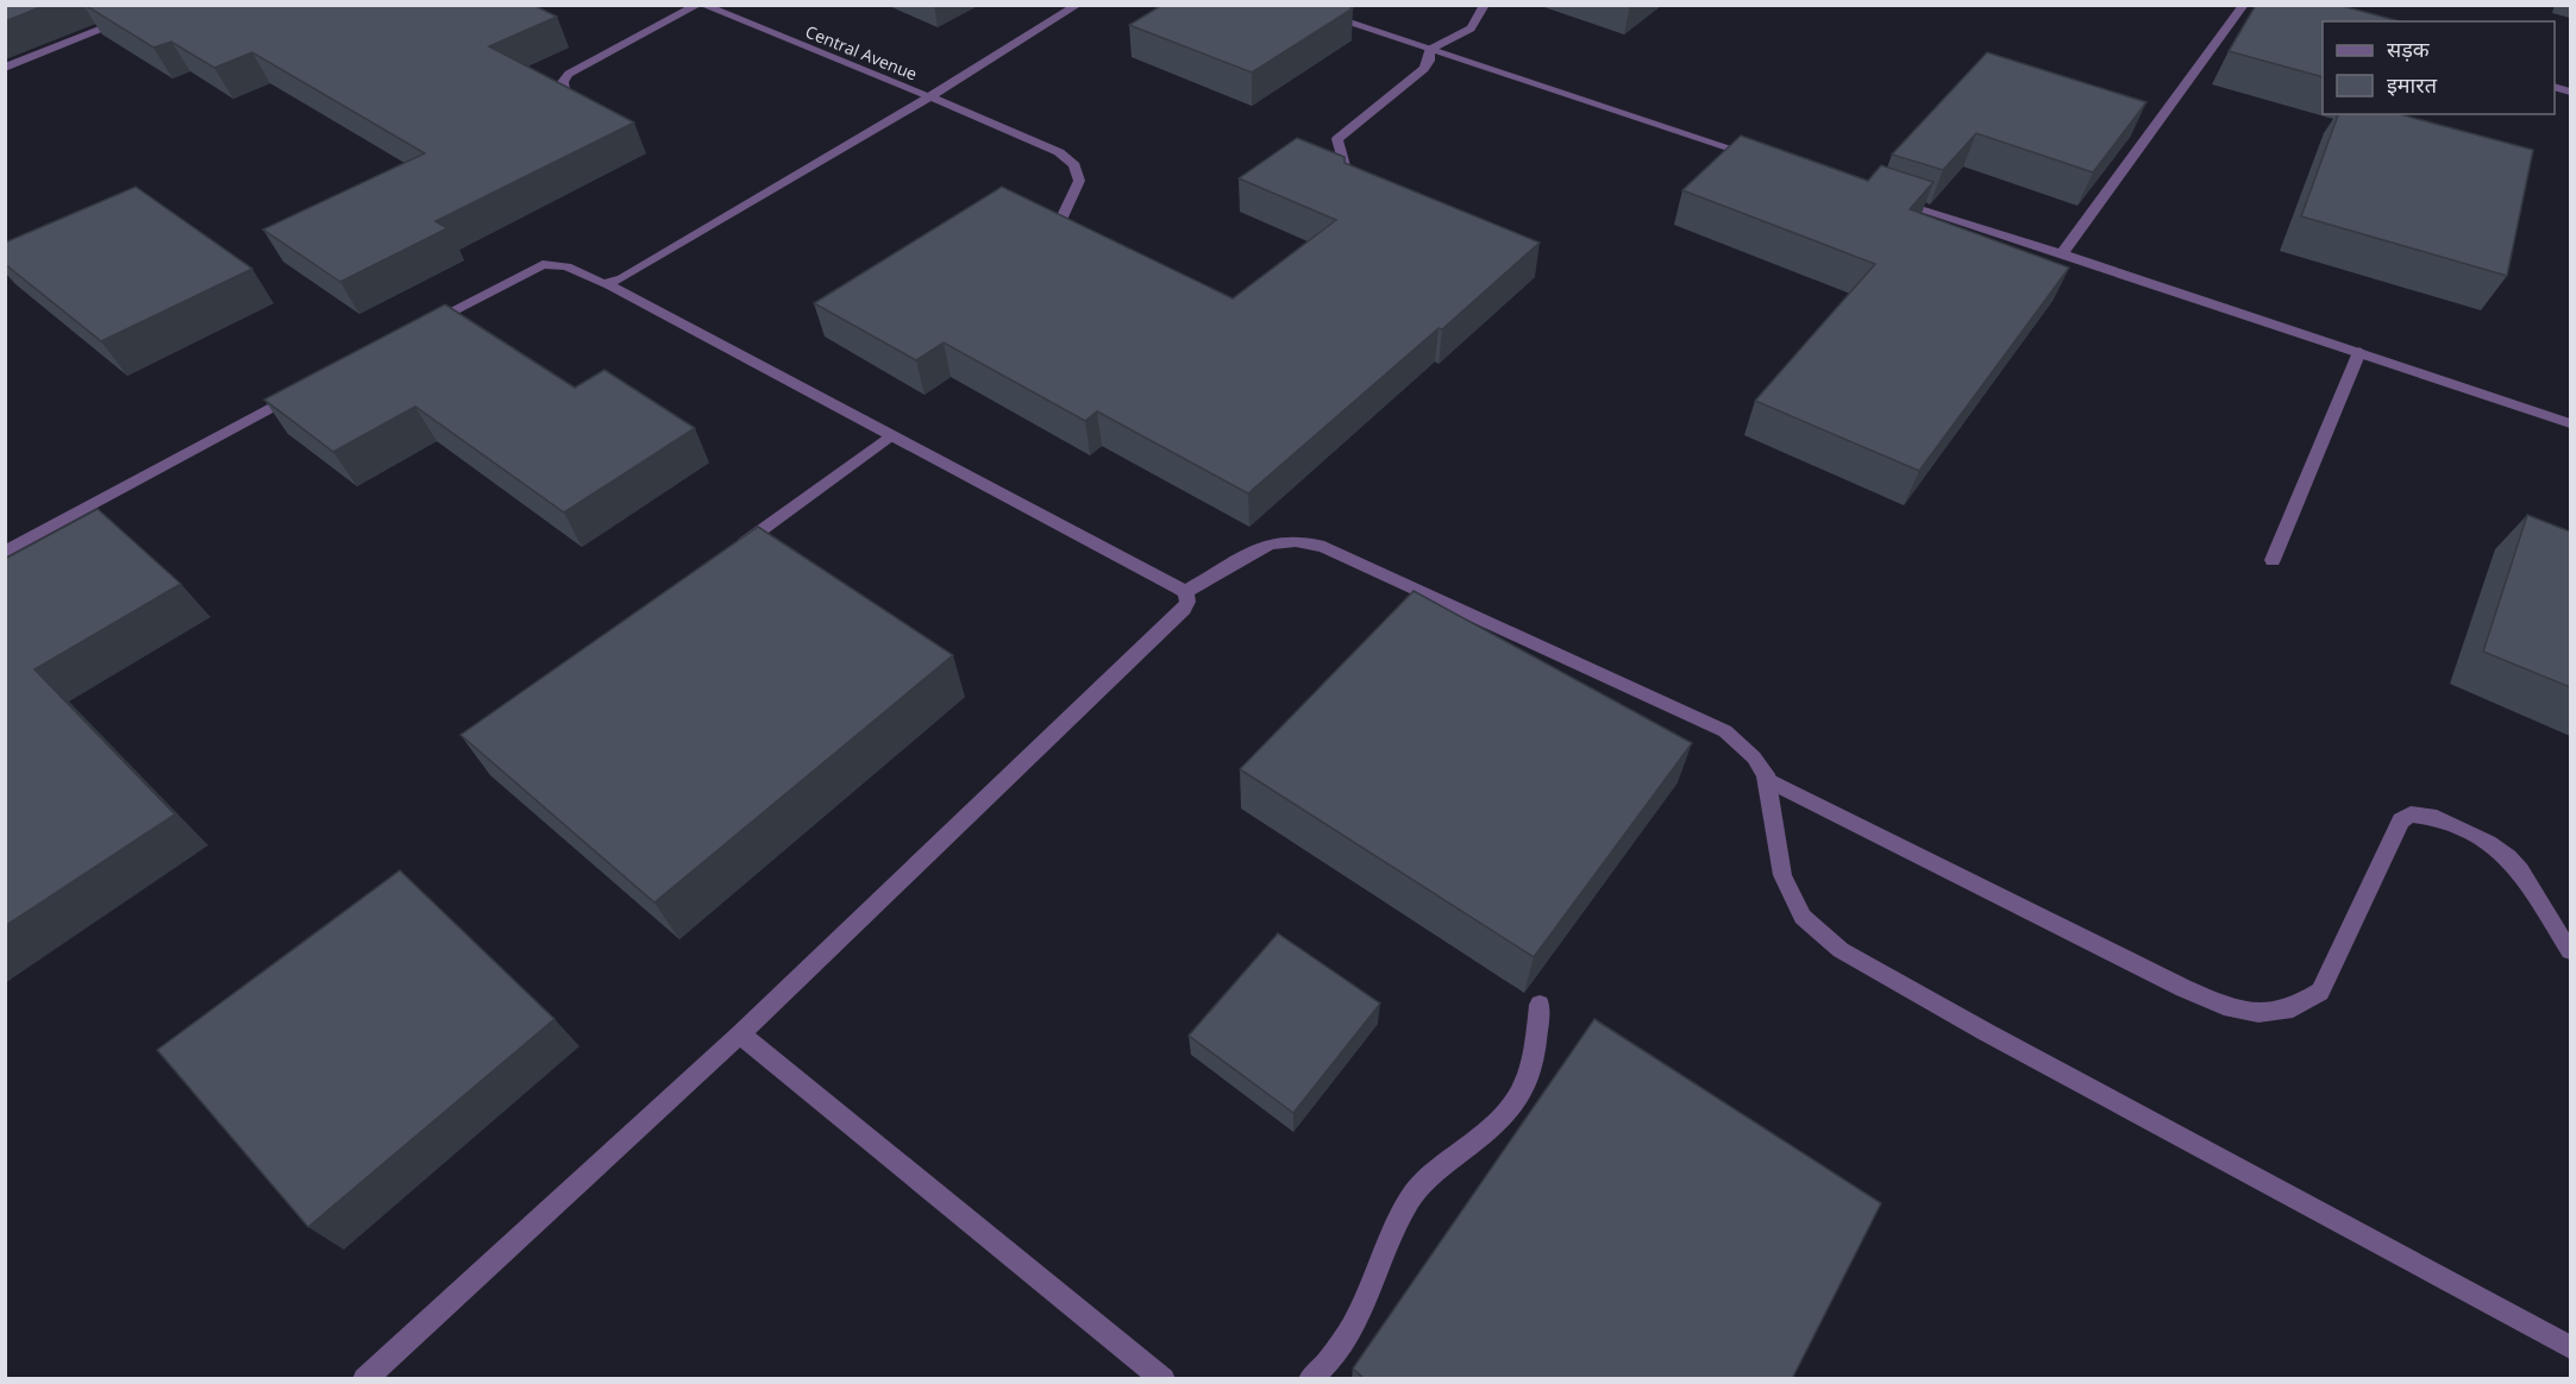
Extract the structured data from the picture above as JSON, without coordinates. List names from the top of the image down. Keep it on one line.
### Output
{"streets":{"street":["Central Avenue"]},"legend":["सड़क","इमारत"]}
